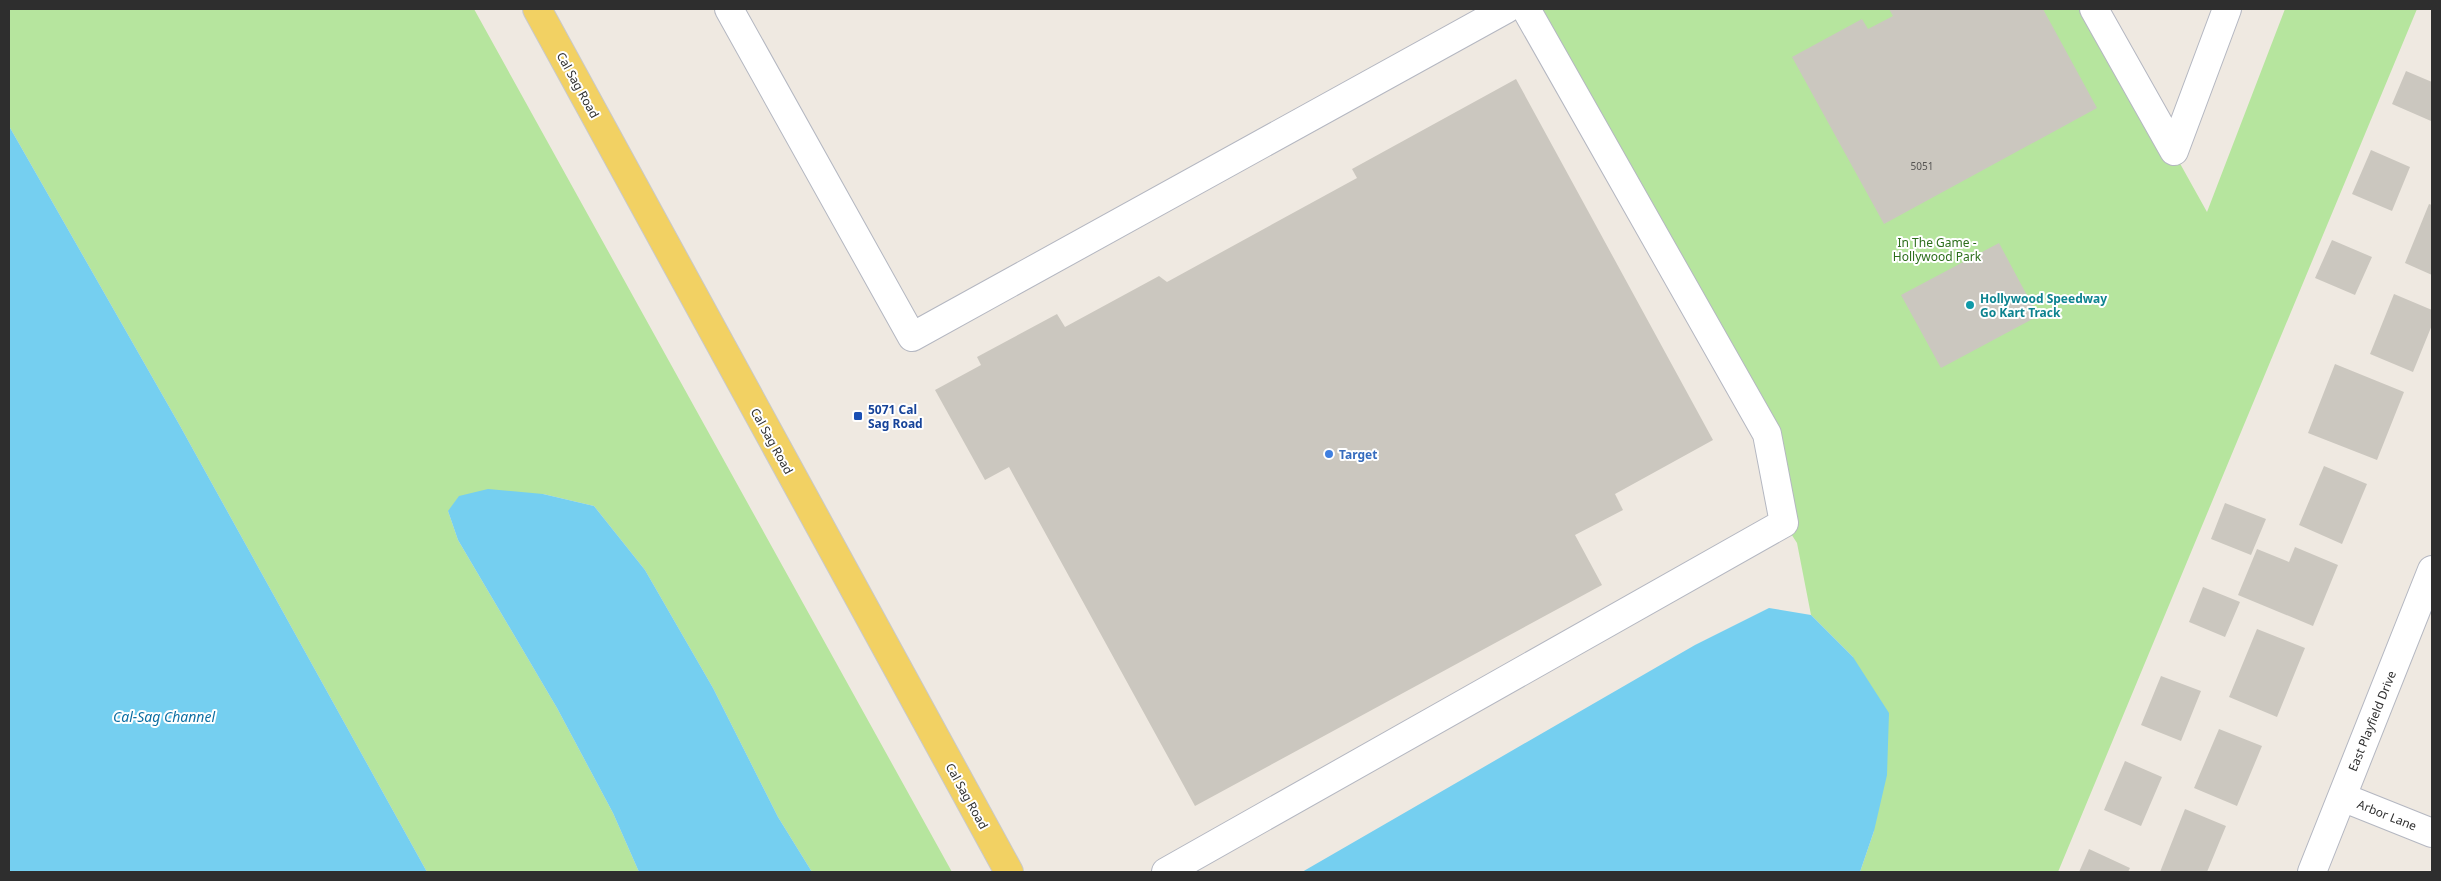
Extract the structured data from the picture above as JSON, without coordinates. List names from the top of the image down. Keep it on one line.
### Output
{"streets":{"main road":["Cal Sag Road"],"street":["East Playfield Drive","Arbor Lane"]},"crossings":[["East Playfield Drive","Arbor Lane"]],"water":["Cal-Sag Channel"],"parks":["In The Game - Hollywood Park"],"places":{"other":["Hollywood Speedway Go Kart Track","Target"],"transit":["5071 Cal Sag Road"]},"house_numbers":["5051"]}
